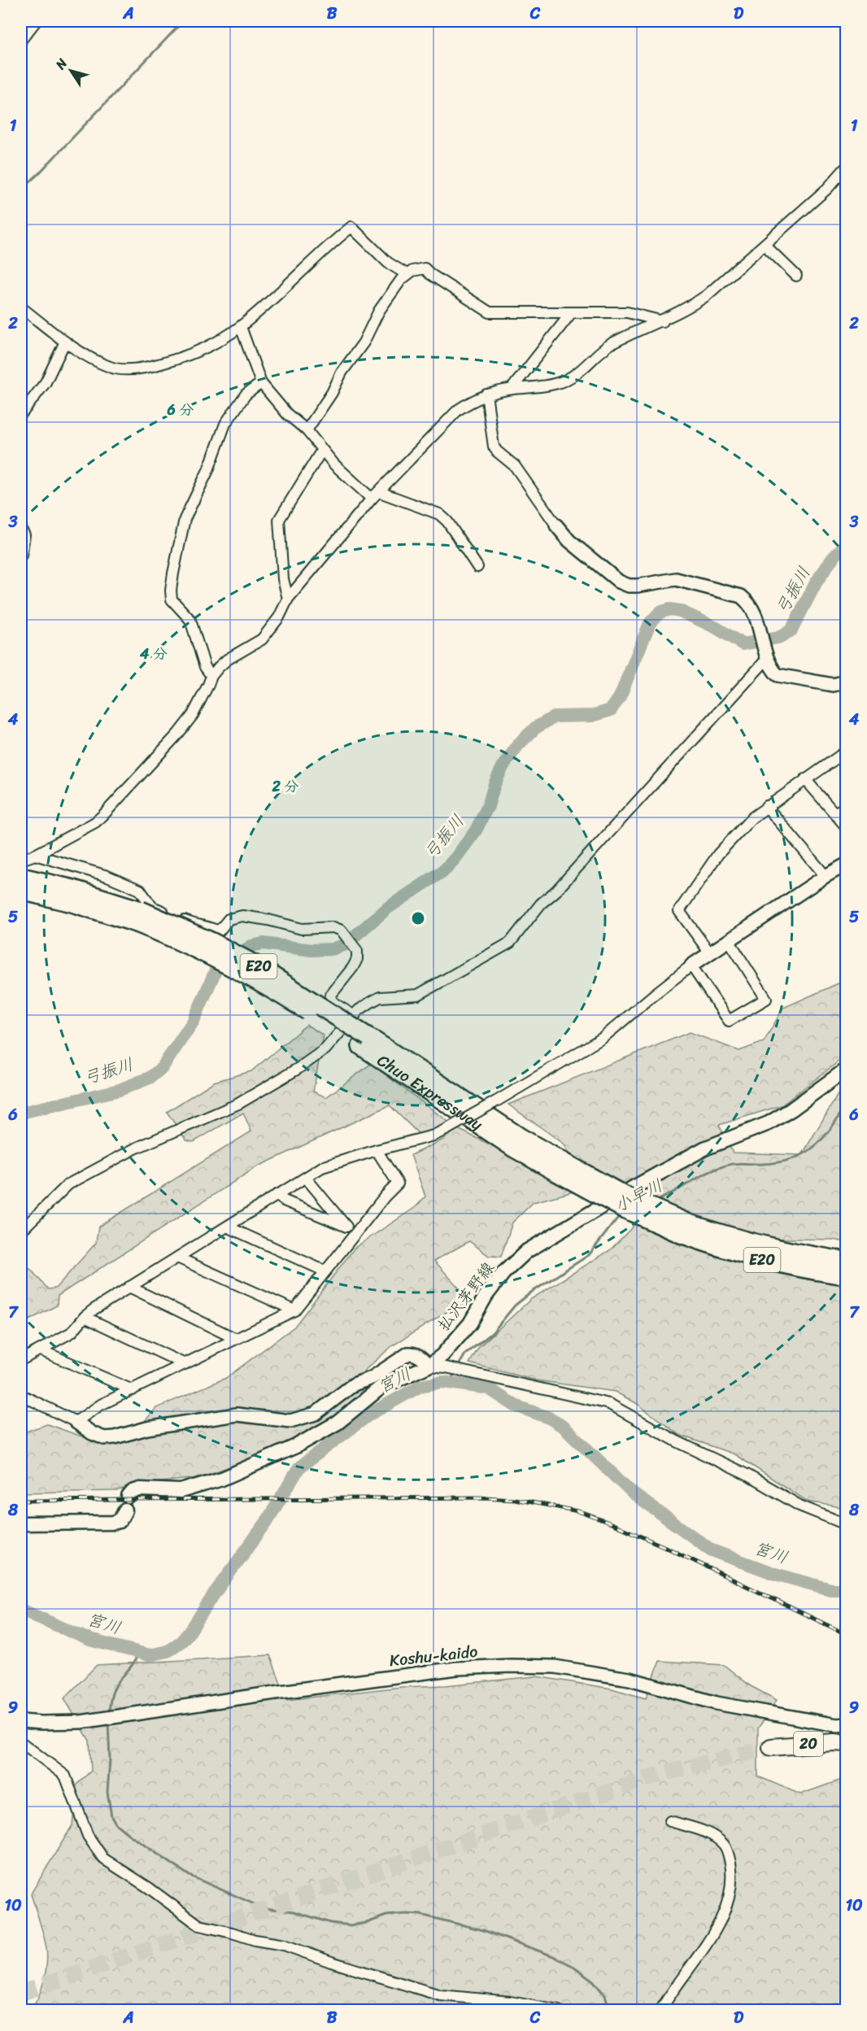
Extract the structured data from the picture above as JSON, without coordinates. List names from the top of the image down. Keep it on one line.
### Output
{"streets":{"highway":["E20","Chuo Expressway","20"],"main road":["払沢茅野線"],"street":["Koshu-kaido"]},"water":["弓振川","小早川","宮川"],"north":"top left","grid":{"columns":["A","B","C","D"],"rows":["1","2","3","4","5","6","7","8","9","10"]},"rings":["6 分","4 分","2 分"]}
